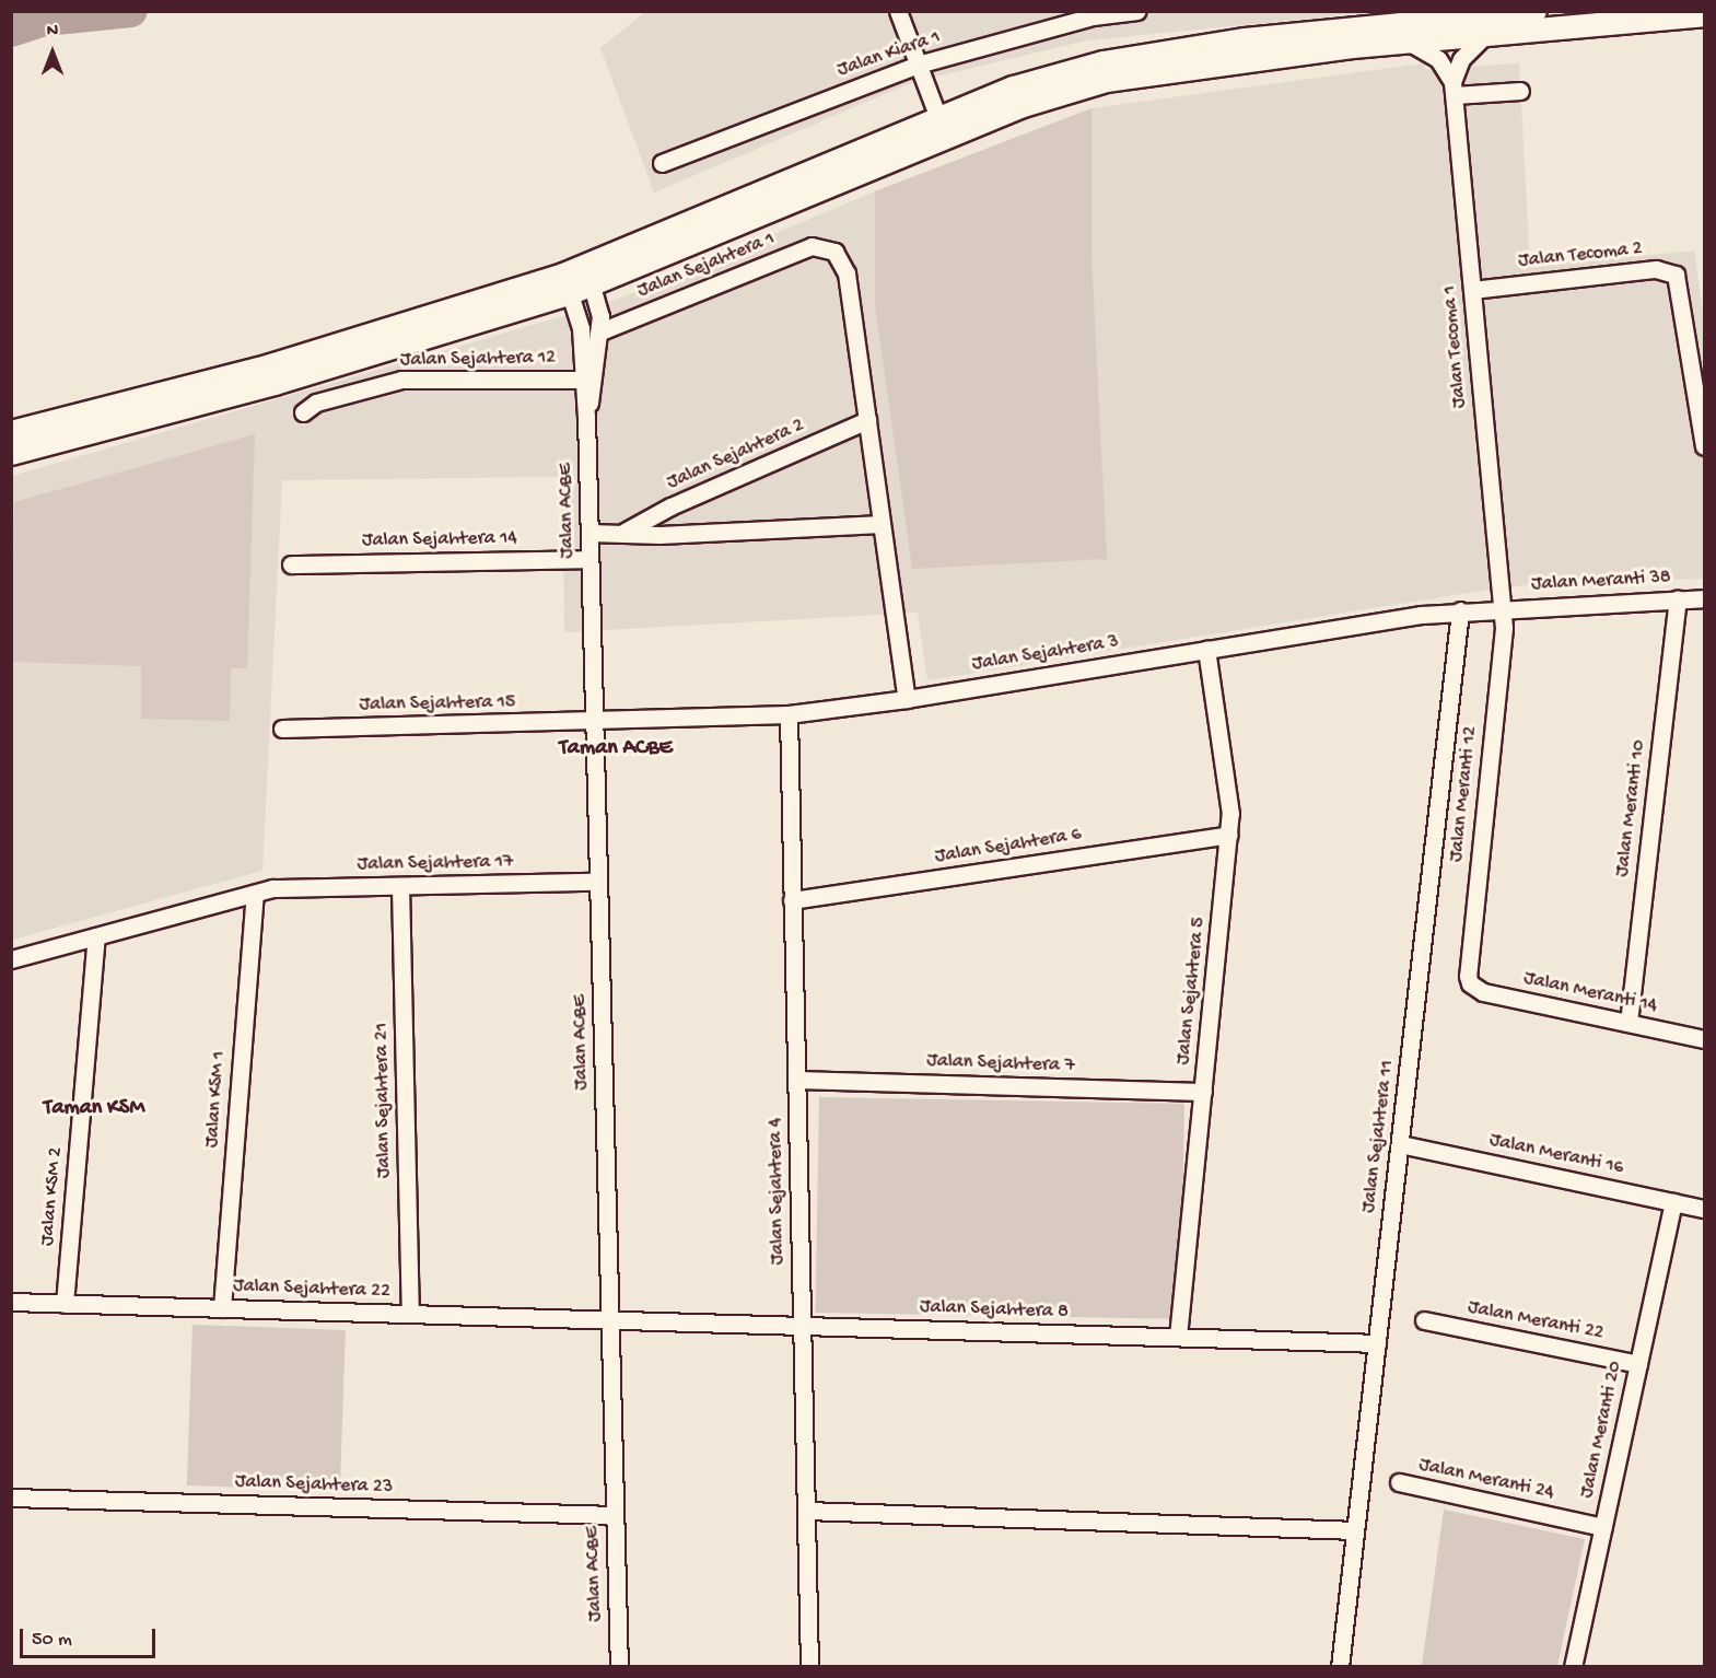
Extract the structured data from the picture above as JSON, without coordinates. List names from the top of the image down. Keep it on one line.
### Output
{"streets":{"street":["Jalan Kiara 1","Jalan Tecoma 2","Jalan Sejahtera 1","Jalan Tecoma 1","Jalan Sejahtera 12","Jalan Sejahtera 2","Jalan ACBE","Jalan Sejahtera 14","Jalan Meranti 38","Jalan Sejahtera 3","Jalan Sejahtera 15","Jalan Meranti 12","Jalan Meranti 10","Jalan Sejahtera 6","Jalan Sejahtera 17","Jalan Sejahtera 5","Jalan Meranti 14","Jalan Sejahtera 7","Jalan KSM 1","Jalan Sejahtera 21","Jalan Sejahtera 11","Jalan Meranti 16","Jalan Sejahtera 4","Jalan KSM 2","Jalan Sejahtera 22","Jalan Sejahtera 8","Jalan Meranti 22","Jalan Meranti 20","Jalan Meranti 24","Jalan Sejahtera 23"]},"crossings":[["Jalan Tecoma 2","Jalan Tecoma 1"],["Jalan Sejahtera 1","Jalan Sejahtera 2"],["Jalan Sejahtera 1","Jalan ACBE"],["Jalan Tecoma 1","Jalan Meranti 38"],["Jalan Tecoma 1","Jalan Sejahtera 3"],["Jalan Tecoma 1","Jalan Meranti 12"],["Jalan Sejahtera 12","Jalan ACBE"],["Jalan Sejahtera 2","Jalan ACBE"],["Jalan ACBE","Jalan Sejahtera 14"],["Jalan ACBE","Jalan Sejahtera 3"],["Jalan ACBE","Jalan Sejahtera 15"],["Jalan ACBE","Jalan Sejahtera 17"],["Jalan ACBE","Jalan Sejahtera 22"],["Jalan ACBE","Jalan Sejahtera 8"],["Jalan ACBE","Jalan Sejahtera 23"],["Jalan Meranti 38","Jalan Sejahtera 3"],["Jalan Meranti 38","Jalan Meranti 12"],["Jalan Meranti 38","Jalan Meranti 10"],["Jalan Sejahtera 3","Jalan Sejahtera 15"],["Jalan Sejahtera 3","Jalan Meranti 12"],["Jalan Sejahtera 3","Jalan Sejahtera 5"],["Jalan Sejahtera 3","Jalan Sejahtera 11"],["Jalan Sejahtera 3","Jalan Sejahtera 4"],["Jalan Meranti 12","Jalan Meranti 14"],["Jalan Meranti 10","Jalan Meranti 14"],["Jalan Sejahtera 6","Jalan Sejahtera 5"],["Jalan Sejahtera 6","Jalan Sejahtera 4"],["Jalan Sejahtera 17","Jalan KSM 1"],["Jalan Sejahtera 17","Jalan Sejahtera 21"],["Jalan Sejahtera 17","Jalan KSM 2"],["Jalan Sejahtera 5","Jalan Sejahtera 7"],["Jalan Sejahtera 5","Jalan Sejahtera 8"],["Jalan Sejahtera 7","Jalan Sejahtera 4"],["Jalan KSM 1","Jalan Sejahtera 22"],["Jalan Sejahtera 21","Jalan Sejahtera 22"],["Jalan Sejahtera 11","Jalan Meranti 16"],["Jalan Sejahtera 11","Jalan Sejahtera 8"],["Jalan Meranti 16","Jalan Meranti 20"],["Jalan Sejahtera 4","Jalan Sejahtera 8"],["Jalan KSM 2","Jalan Sejahtera 22"],["Jalan Sejahtera 22","Jalan Sejahtera 8"],["Jalan Meranti 22","Jalan Meranti 20"],["Jalan Meranti 20","Jalan Meranti 24"]],"districts":["Taman ACBE","Taman KSM"],"scale_bar":"50 m","north":"top"}
